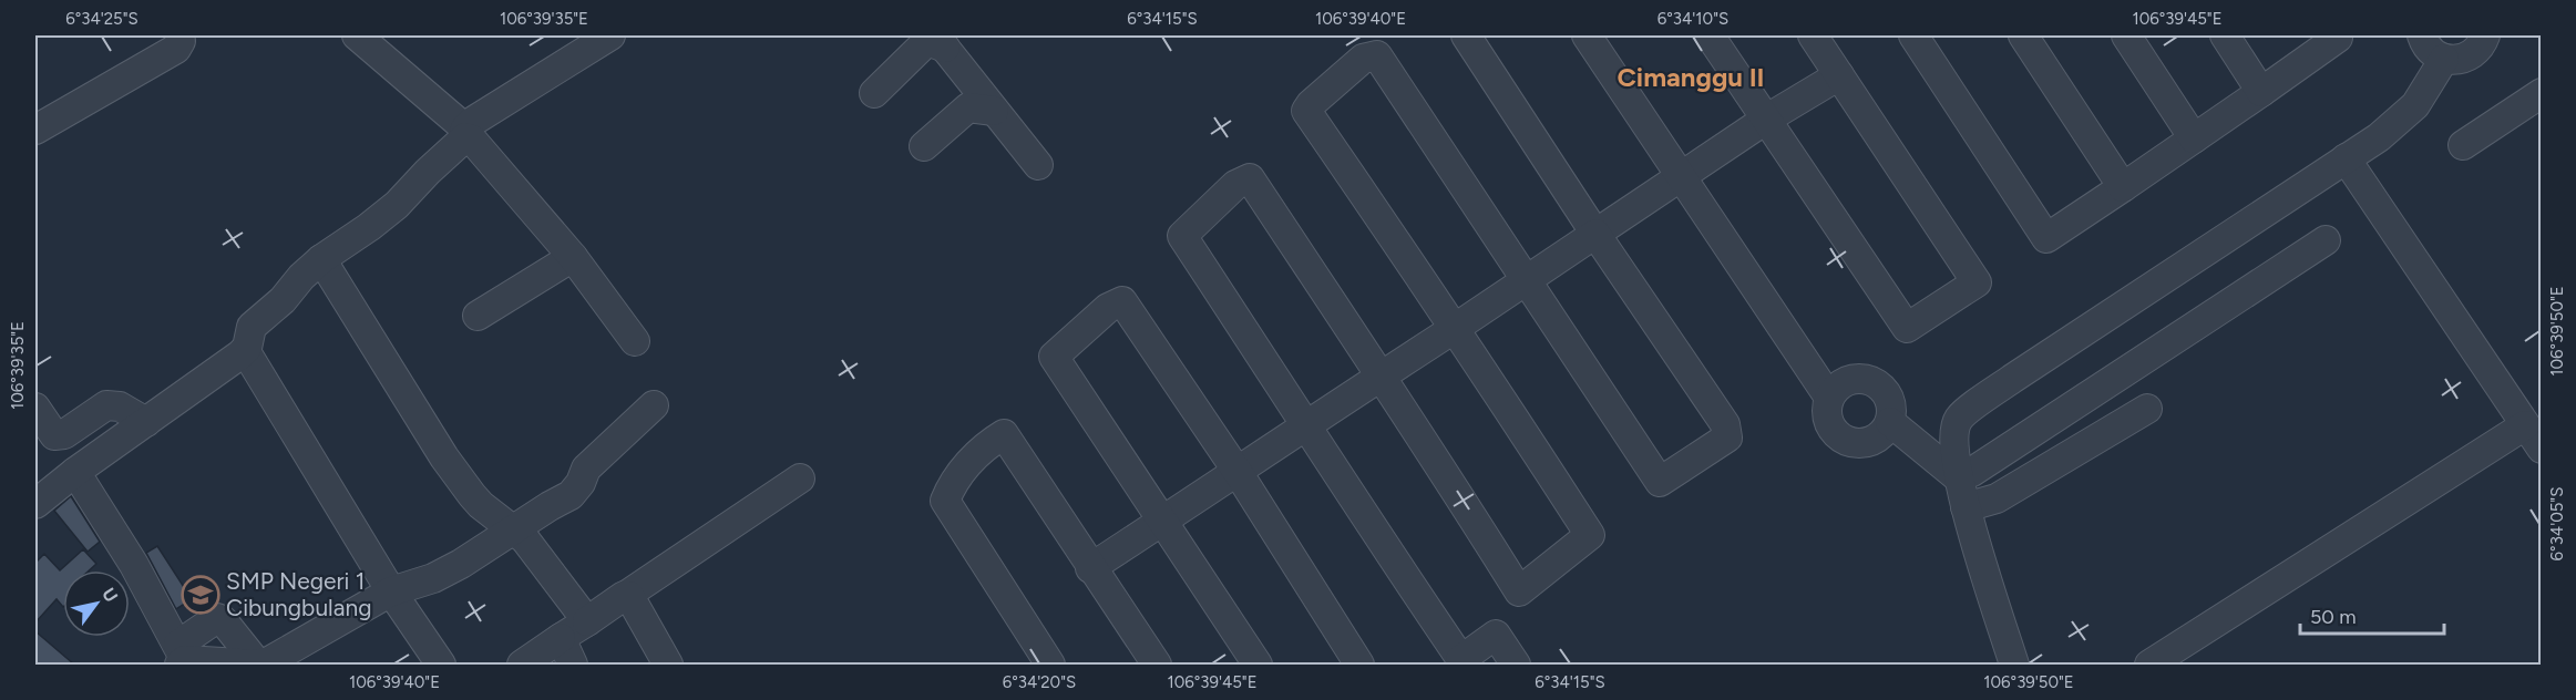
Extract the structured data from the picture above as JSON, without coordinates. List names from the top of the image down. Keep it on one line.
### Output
{"districts":["Cimanggu II"],"places":{"school or university":["SMP Negeri 1 Cibungbulang"]},"scale_bar":"50 m","north":"top right","coordinates":["6°34'25\"S","106°39'35\"E","6°34'15\"S","106°39'40\"E","6°34'10\"S","106°39'45\"E","106°39'50\"E","6°34'05\"S","6°34'20\"S"]}
